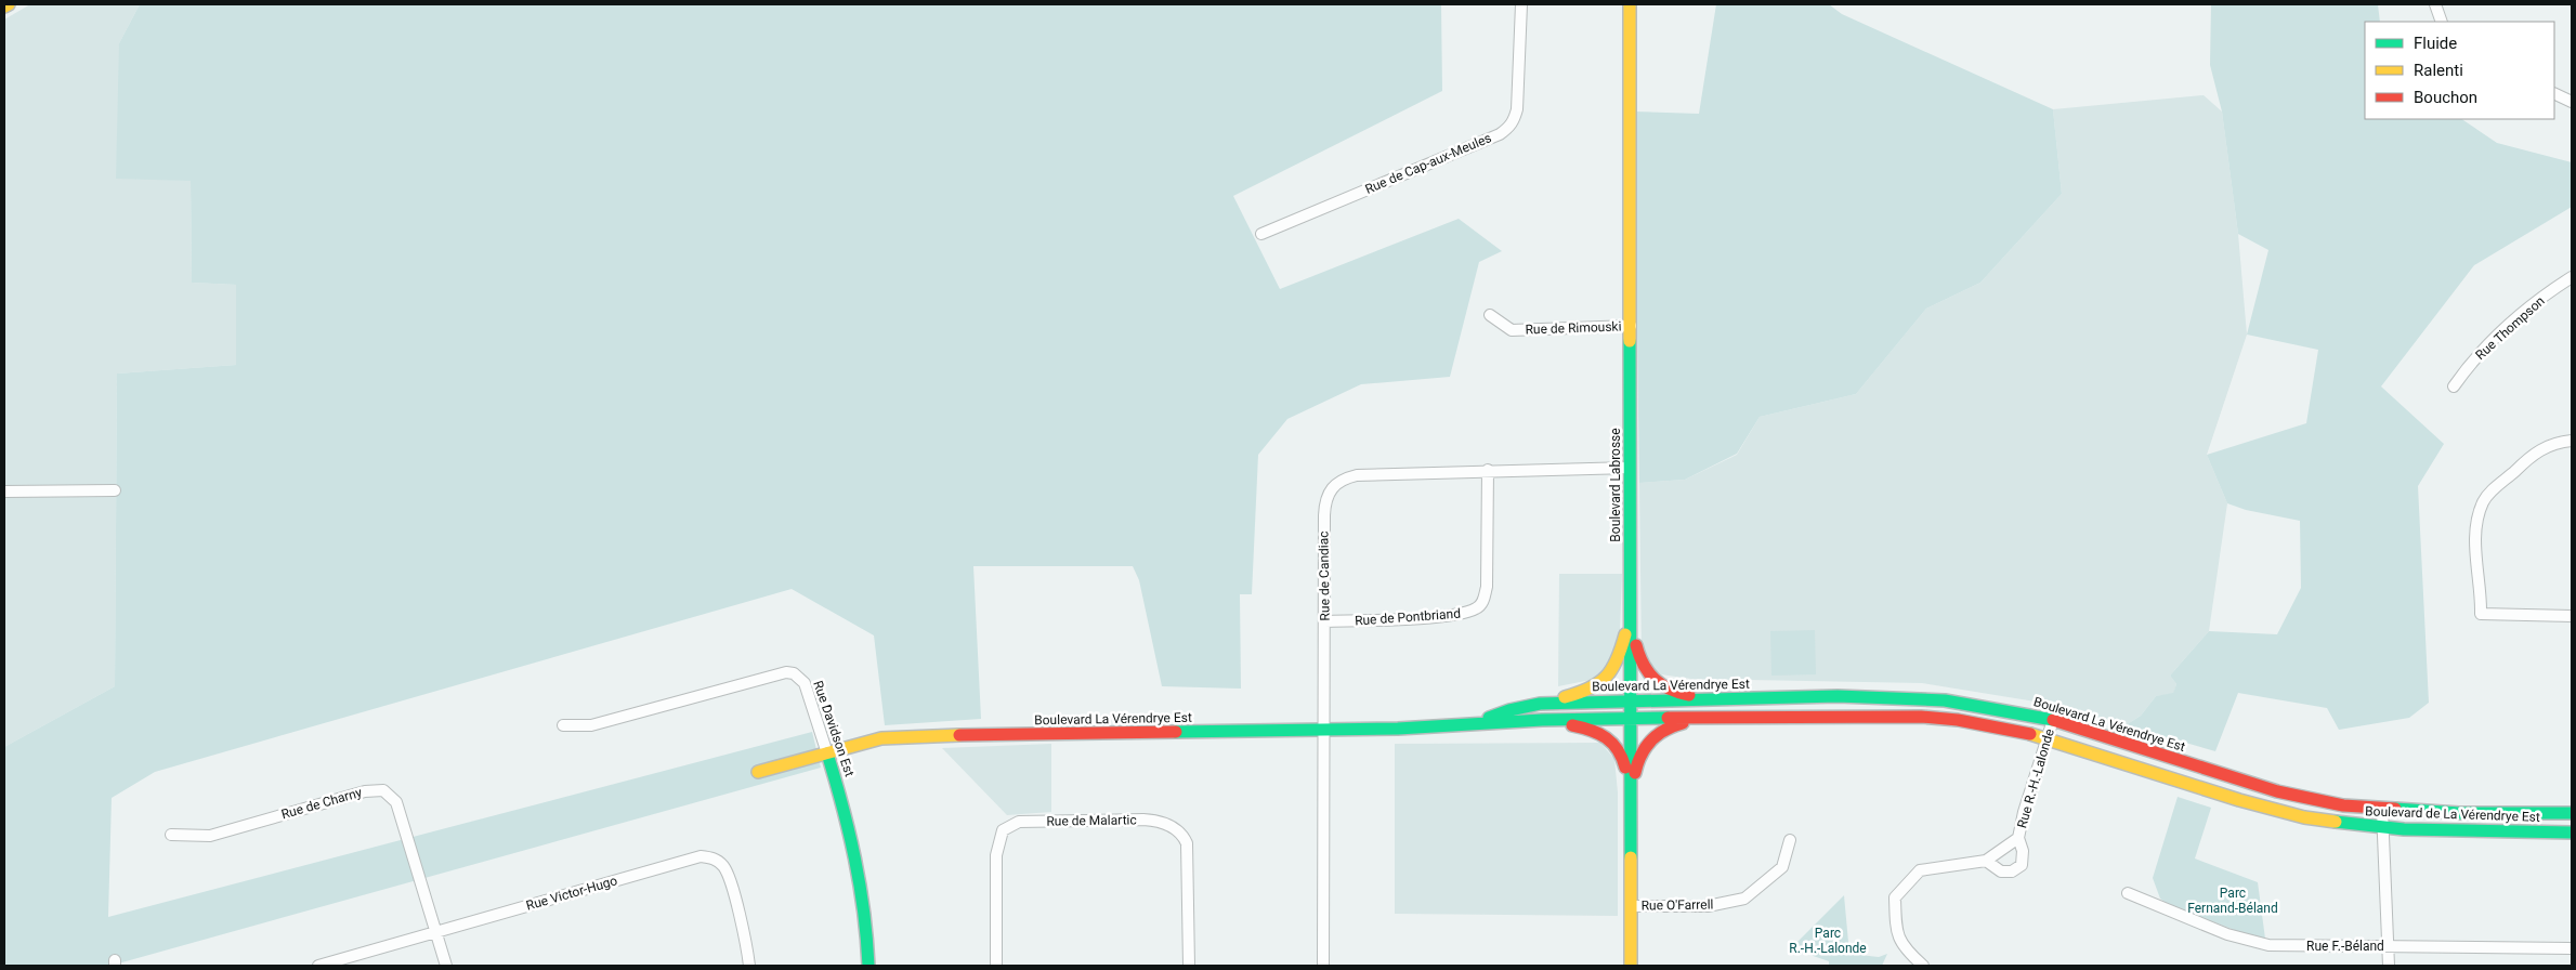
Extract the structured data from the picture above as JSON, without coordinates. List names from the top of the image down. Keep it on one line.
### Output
{"streets":{"main road":["Boulevard Labrosse","Boulevard La Vérendrye Est","Rue Davidson Est","Boulevard de La Vérendrye Est"],"street":["Rue de Cap-aux-Meules","Rue de Rimouski","Rue Thompson","Rue de Candiac","Rue de Pontbriand","Rue R.-H.-Lalonde","Rue de Charny","Rue de Malartic","Rue Victor-Hugo","Rue O'Farrell","Rue F.-Béland"]},"crossings":[["Rue de Rimouski","Boulevard Labrosse"],["Boulevard Labrosse","Rue de Candiac"],["Boulevard Labrosse","Boulevard La Vérendrye Est"],["Boulevard Labrosse","Rue O'Farrell"],["Rue de Candiac","Rue de Pontbriand"],["Rue de Candiac","Boulevard La Vérendrye Est"],["Boulevard La Vérendrye Est","Rue Davidson Est"],["Boulevard La Vérendrye Est","Rue R.-H.-Lalonde"],["Boulevard La Vérendrye Est","Boulevard de La Vérendrye Est"],["Rue de Charny","Rue Victor-Hugo"]],"parks":["Parc Fernand-Béland","Parc R.-H.-Lalonde"],"legend":["Fluide","Ralenti","Bouchon"]}
